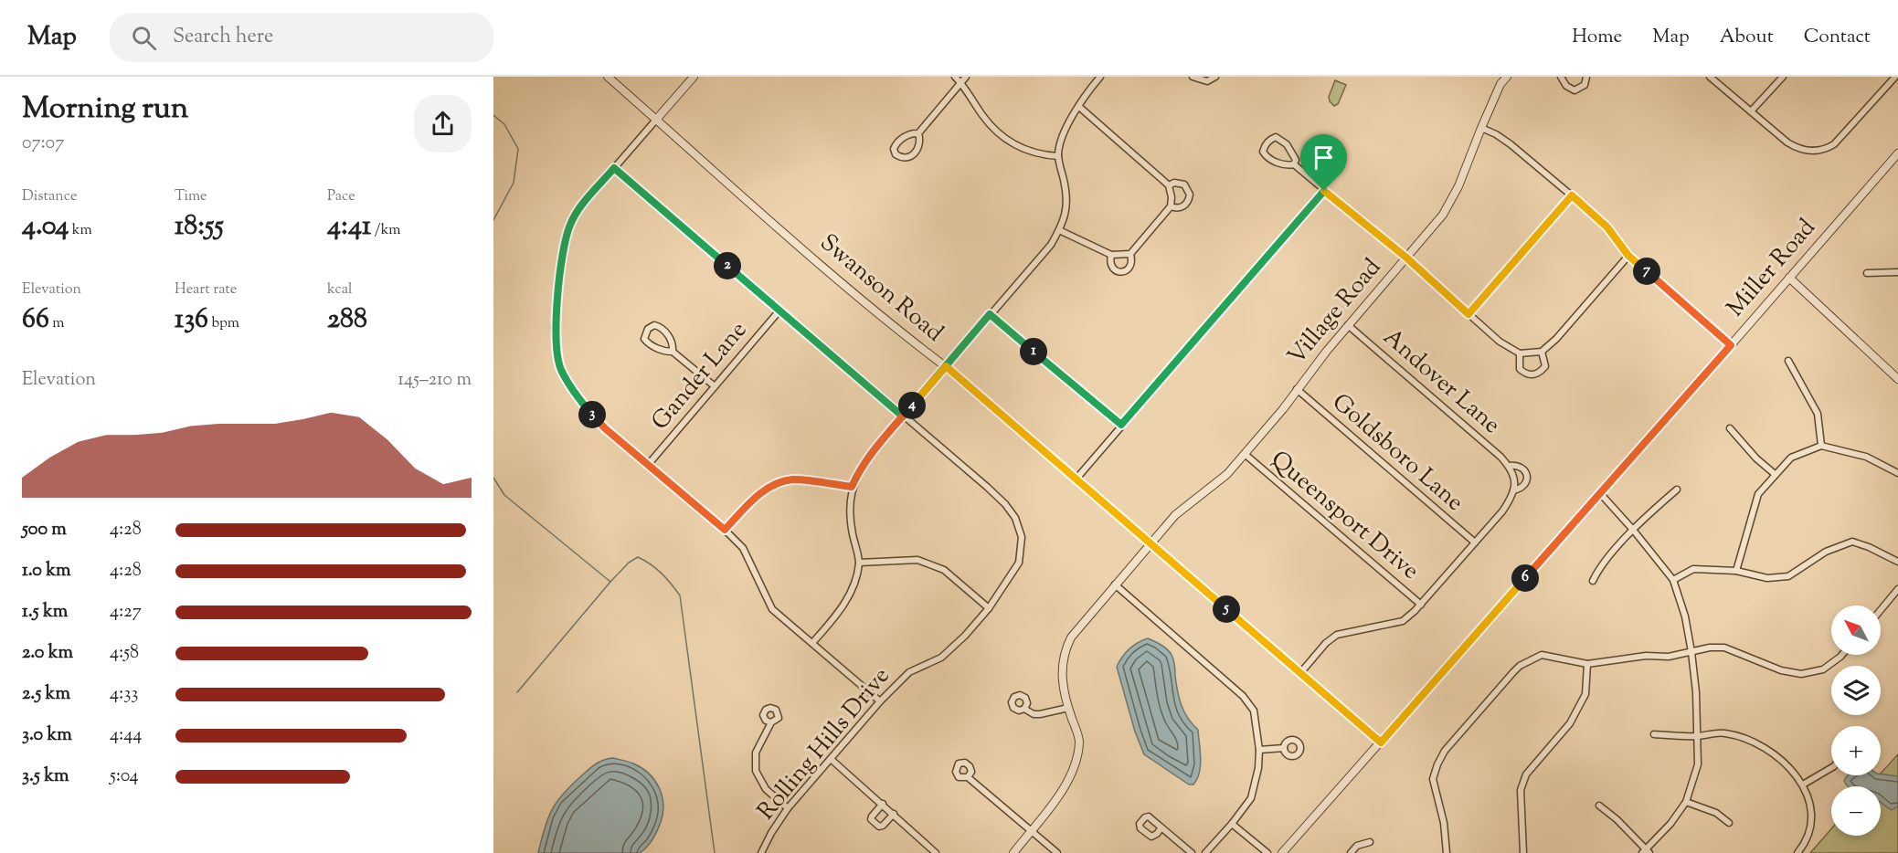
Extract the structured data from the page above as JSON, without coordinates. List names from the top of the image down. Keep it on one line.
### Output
{"streets":{"street":["Miller Road","Swanson Road","Village Road","Gander Lane","Andover Lane","Goldsboro Lane","Queensport Drive","Rolling Hills Drive"]},"crossings":[["Miller Road","Swanson Road"],["Swanson Road","Village Road"],["Swanson Road","Andover Lane"],["Village Road","Andover Lane"],["Village Road","Goldsboro Lane"],["Village Road","Queensport Drive"],["Gander Lane","Rolling Hills Drive"],["Andover Lane","Goldsboro Lane"],["Andover Lane","Queensport Drive"]],"north":"top left","page":{"header":"Map","search":"Search here","nav":["Home","Map","About","Contact"],"heading":["Morning run","07:07"],"stats":[["Distance","4.04 km"],["Time","18:55"],["Pace","4:41 /km"],["Elevation","66 m"],["Heart rate","136 bpm"],["kcal","288"]],"pins":["2","7","1","4","3","6","5"],"chart":["Elevation","145–210 m"],"list":[{"name":"500 m","note":"4:28"},{"name":"1.0 km","note":"4:28"},{"name":"1.5 km","note":"4:27"},{"name":"2.0 km","note":"4:58"},{"name":"2.5 km","note":"4:33"},{"name":"3.0 km","note":"4:44"},{"name":"3.5 km","note":"5:04"}],"map_buttons":["+","−"]}}
